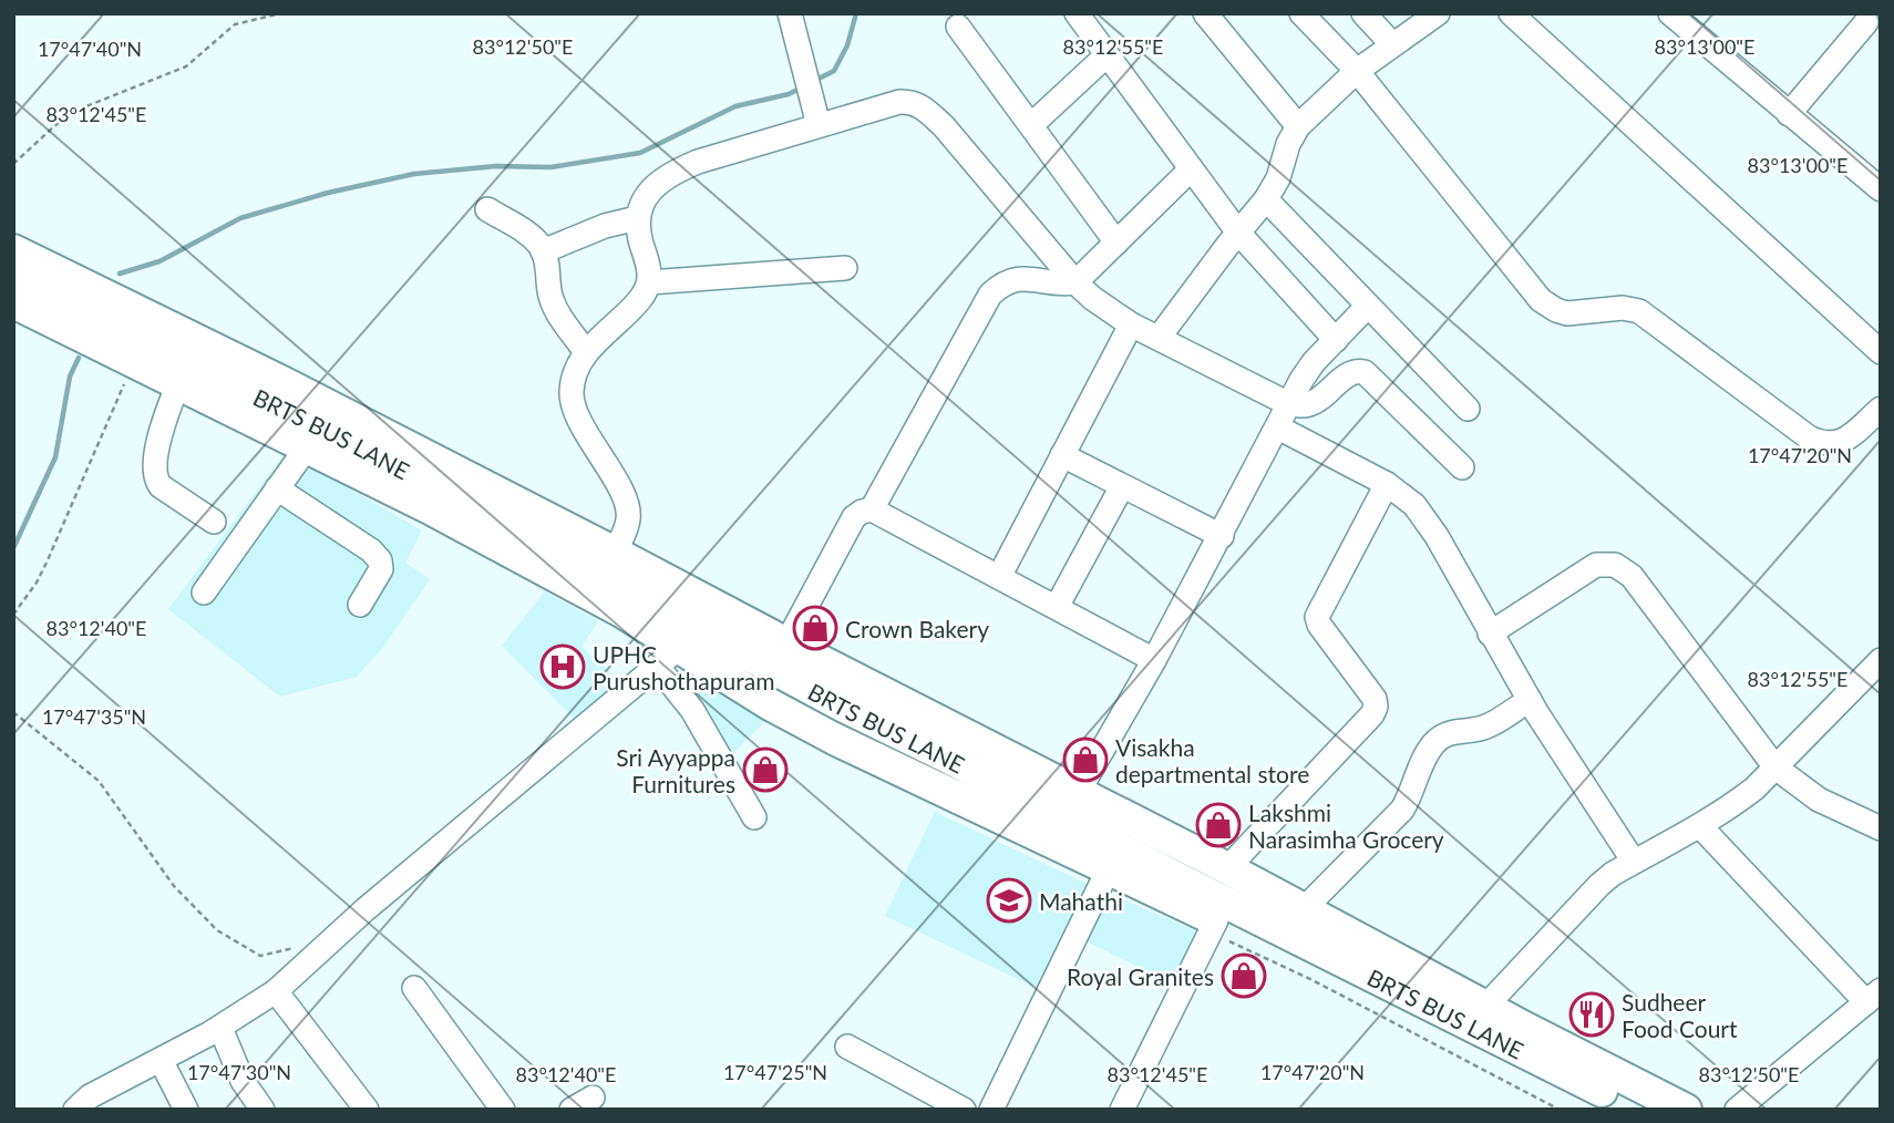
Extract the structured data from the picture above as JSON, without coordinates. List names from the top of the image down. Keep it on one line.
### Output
{"streets":{"main road":["BRTS BUS LANE"]},"places":{"shop":["Crown Bakery","Visakha departmental store","Sri Ayyappa Furnitures","Lakshmi Narasimha Grocery","Royal Granites"],"hospital":["UPHC Purushothapuram"],"school or university":["Mahathi"],"restaurant":["Sudheer Food Court"]},"coordinates":["83°12'55\"E","83°12'50\"E","83°13'00\"E","17°47'40\"N","83°12'45\"E","17°47'20\"N","83°12'40\"E","17°47'35\"N","17°47'30\"N","17°47'25\"N"]}
